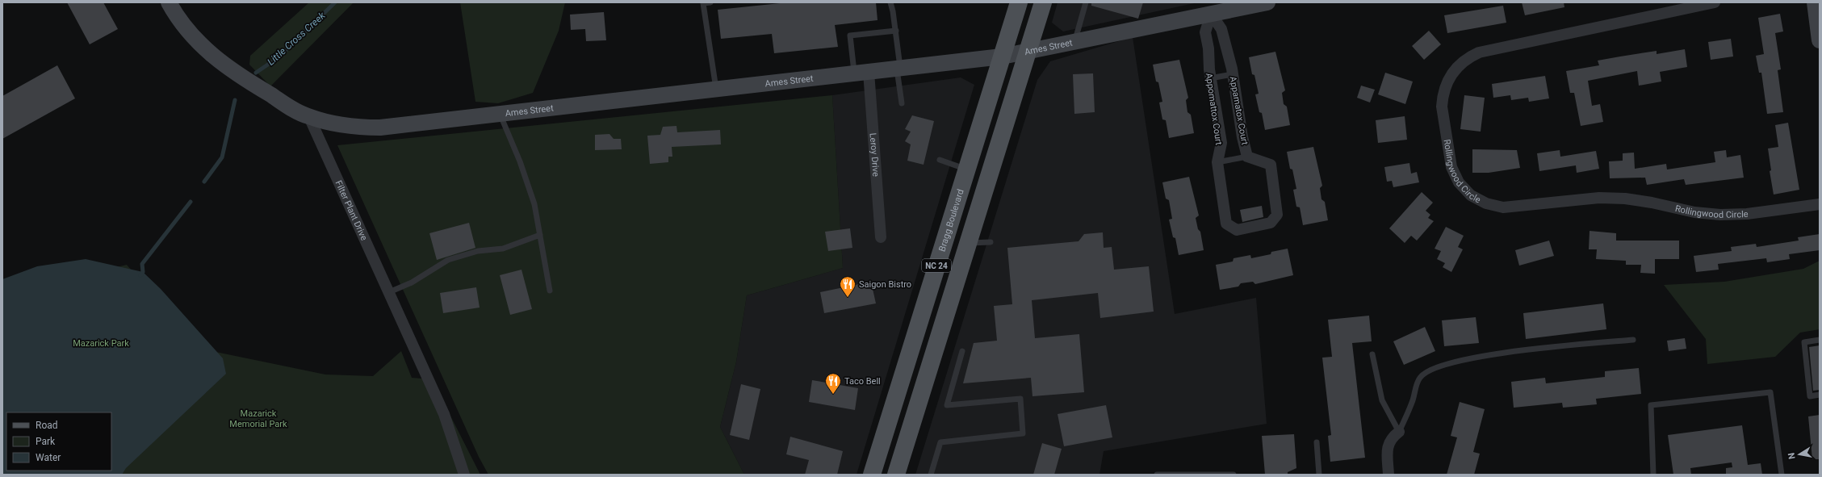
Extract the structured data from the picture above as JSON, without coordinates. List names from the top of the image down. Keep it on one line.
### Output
{"streets":{"main road":["Bragg Boulevard","NC 24"],"street":["Ames Street","Appomattox Court","Appamatox Court","Leroy Drive","Rollingwood Circle","Filter Plant Drive"]},"crossings":[["Ames Street","Appomattox Court"],["Ames Street","Appamatox Court"],["Ames Street","Leroy Drive"],["Ames Street","Filter Plant Drive"],["Ames Street","Bragg Boulevard"],["Ames Street","NC 24"],["Appomattox Court","Appamatox Court"]],"water":["Little Cross Creek"],"parks":["Mazarick Park","Mazarick Memorial Park"],"places":{"restaurant":["Saigon Bistro","Taco Bell"]},"legend":["Road","Park","Water"],"north":"left"}
